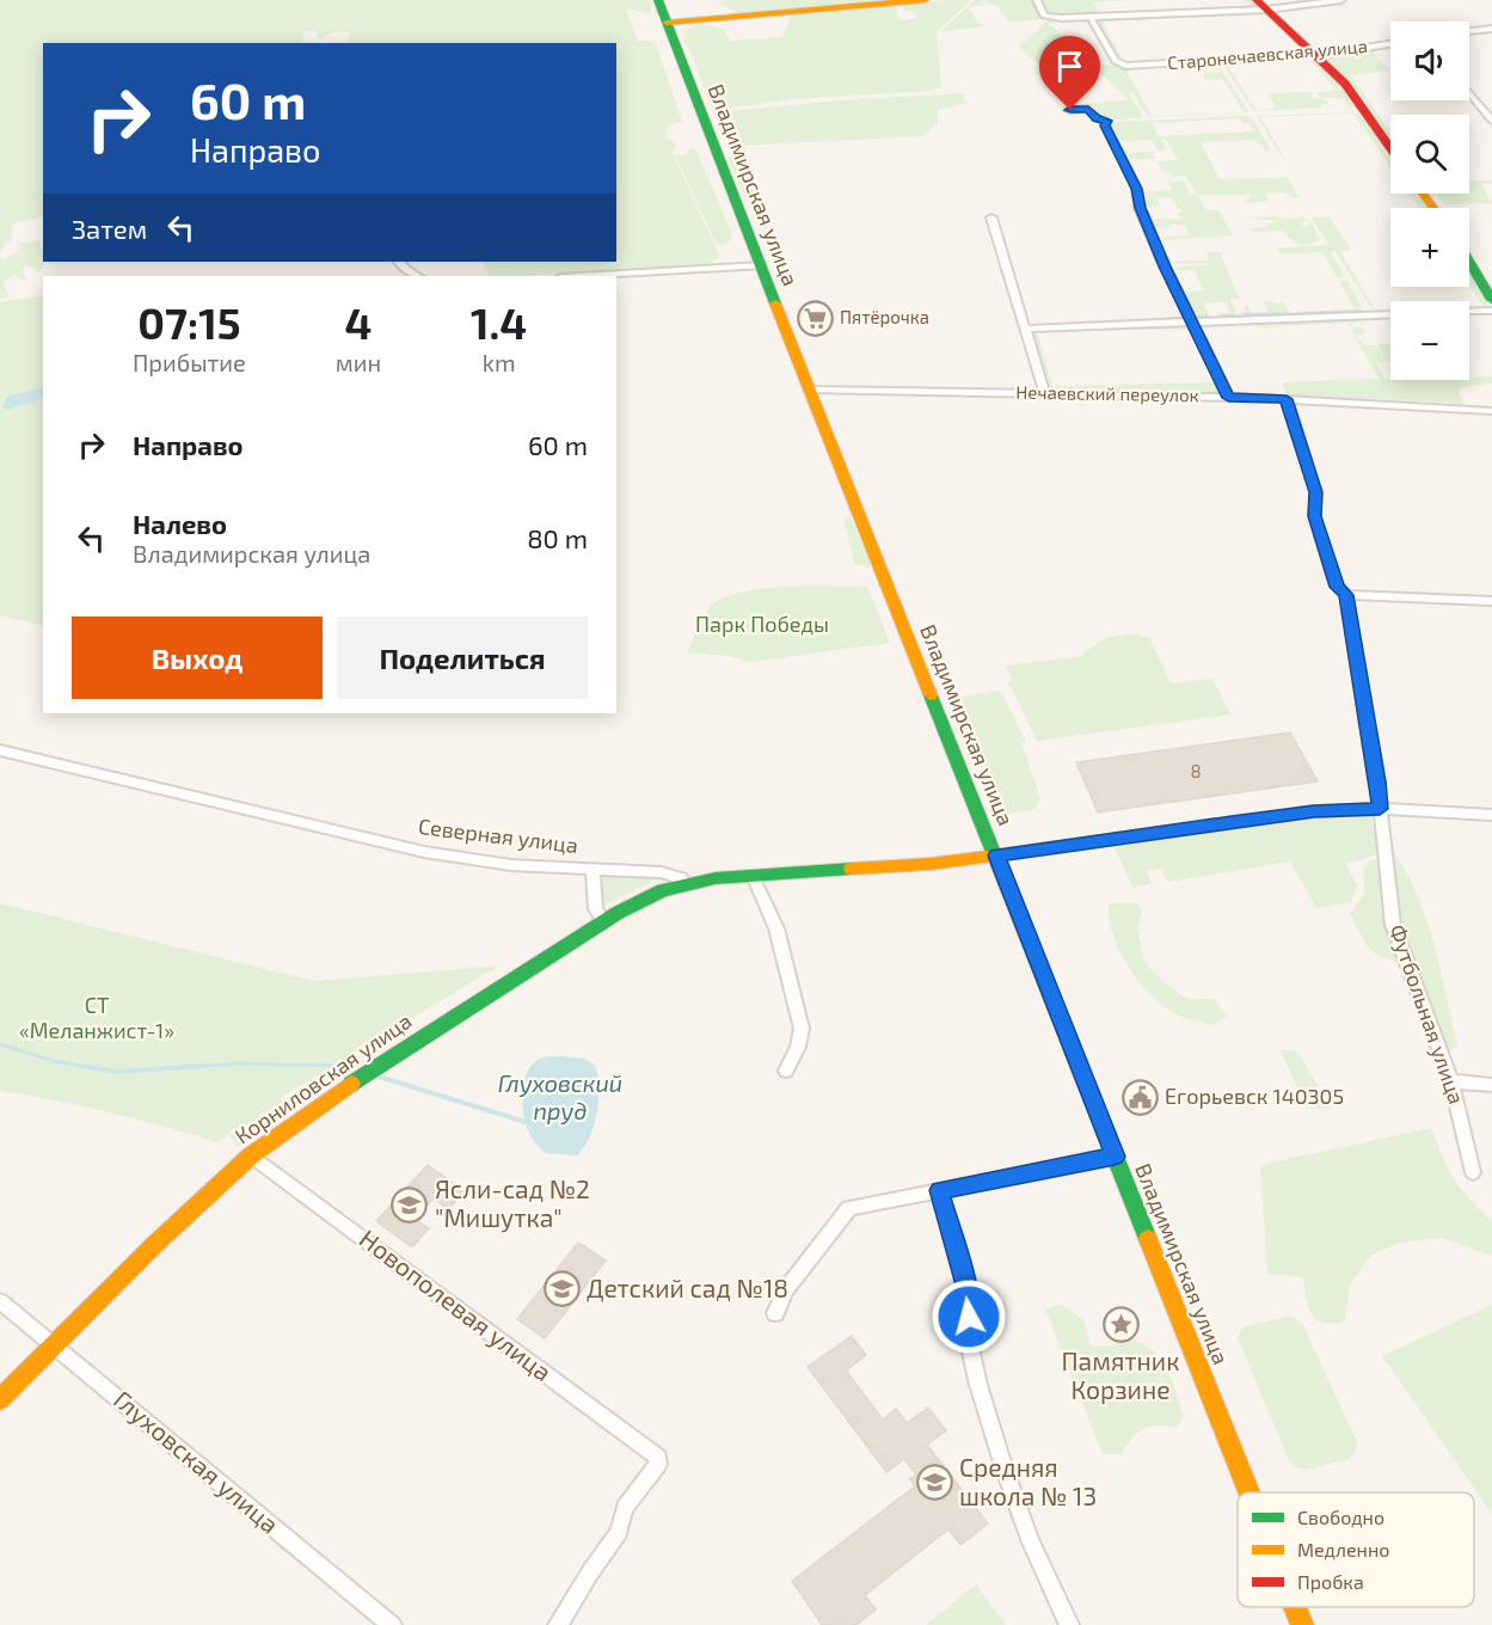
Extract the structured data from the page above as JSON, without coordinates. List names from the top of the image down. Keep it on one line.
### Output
{"streets":{"street":["Старонечаевская улица","Владимирская улица","Нечаевский переулок","Северная улица","Футбольная улица","Корниловская улица","Новополевая улица","Глуховская улица"]},"crossings":[["Владимирская улица","Нечаевский переулок"],["Владимирская улица","Северная улица"],["Нечаевский переулок","Футбольная улица"],["Северная улица","Корниловская улица"],["Корниловская улица","Новополевая улица"],["Корниловская улица","Глуховская улица"]],"water":["Глуховский пруд"],"parks":["Парк Победы","СТ «Меланжист-1»"],"places":{"supermarket":["Пятёрочка"],"public building":["Егорьевск 140305"],"school or university":["Ясли-сад №2 \"Мишутка\"","Детский сад №18","Средняя школа № 13"],"place":["Памятник Корзине"]},"house_numbers":["8"],"legend":["Свободно","Медленно","Пробка"],"page":{"map_buttons":["+","−"],"turn":["60 m","Направо"],"then":"Затем","eta":["07:15","Прибытие","4","мин","1.4","km"],"list":[{"name":"Направо","value":"60 m"},{"name":"Налево","note":"Владимирская улица","value":"80 m"}],"buttons":["Выход","Поделиться"]}}
